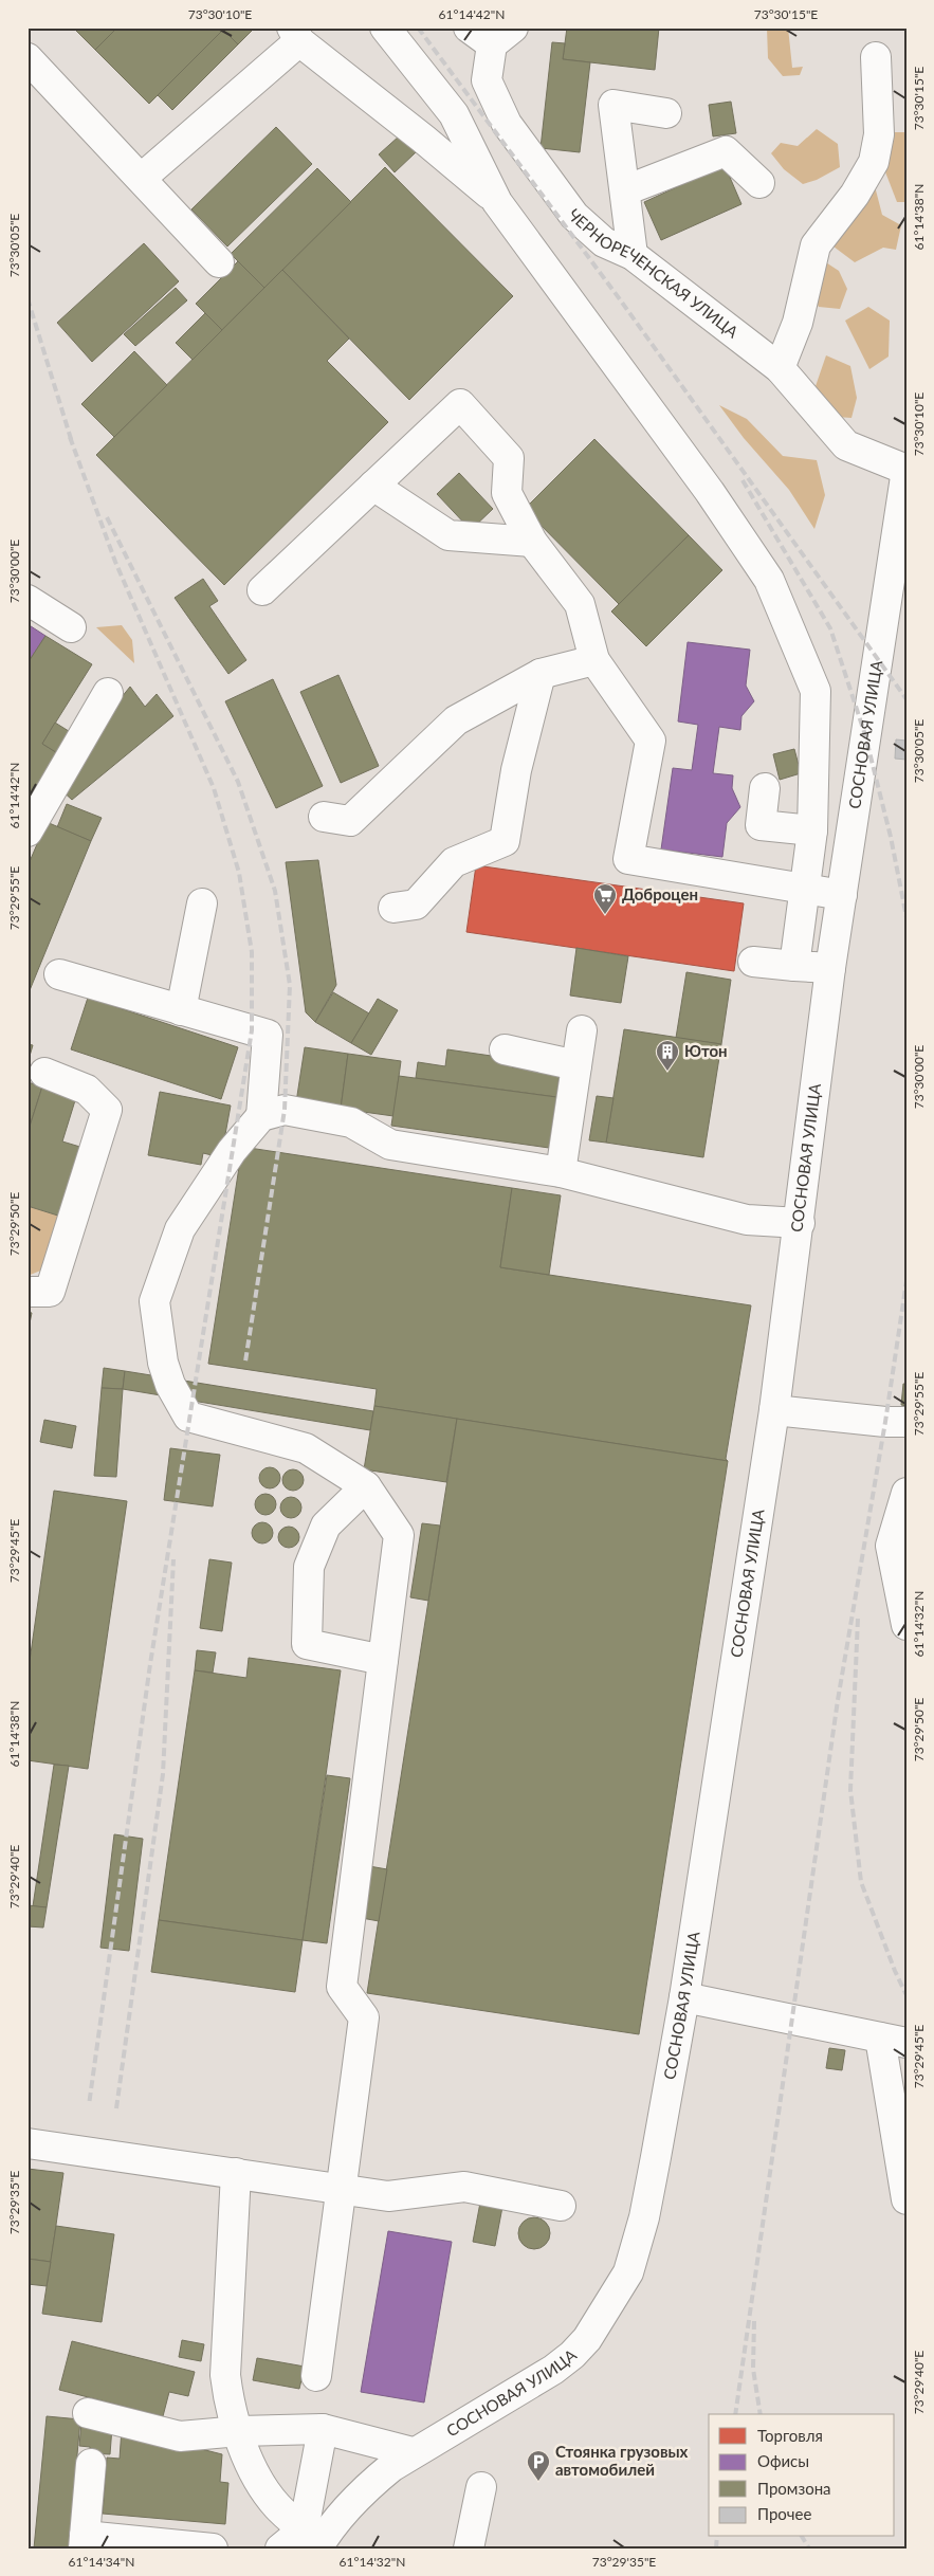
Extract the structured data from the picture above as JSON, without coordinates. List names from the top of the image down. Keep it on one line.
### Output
{"streets":{"main road":["ЧЕРНОРЕЧЕНСКАЯ УЛИЦА","СОСНОВАЯ УЛИЦА"]},"crossings":[["ЧЕРНОРЕЧЕНСКАЯ УЛИЦА","СОСНОВАЯ УЛИЦА"]],"places":{"supermarket":["Доброцен"],"building":["Ютон"],"parking":["Стоянка грузовых автомобилей"]},"legend":["Торговля","Офисы","Промзона","Прочее"],"coordinates":["73°30'10\"E","61°14'42\"N","73°30'15\"E","61°14'38\"N","73°30'05\"E","73°30'00\"E","73°29'55\"E","73°29'50\"E","73°29'45\"E","61°14'32\"N","73°29'40\"E","73°29'35\"E","61°14'34\"N"]}
